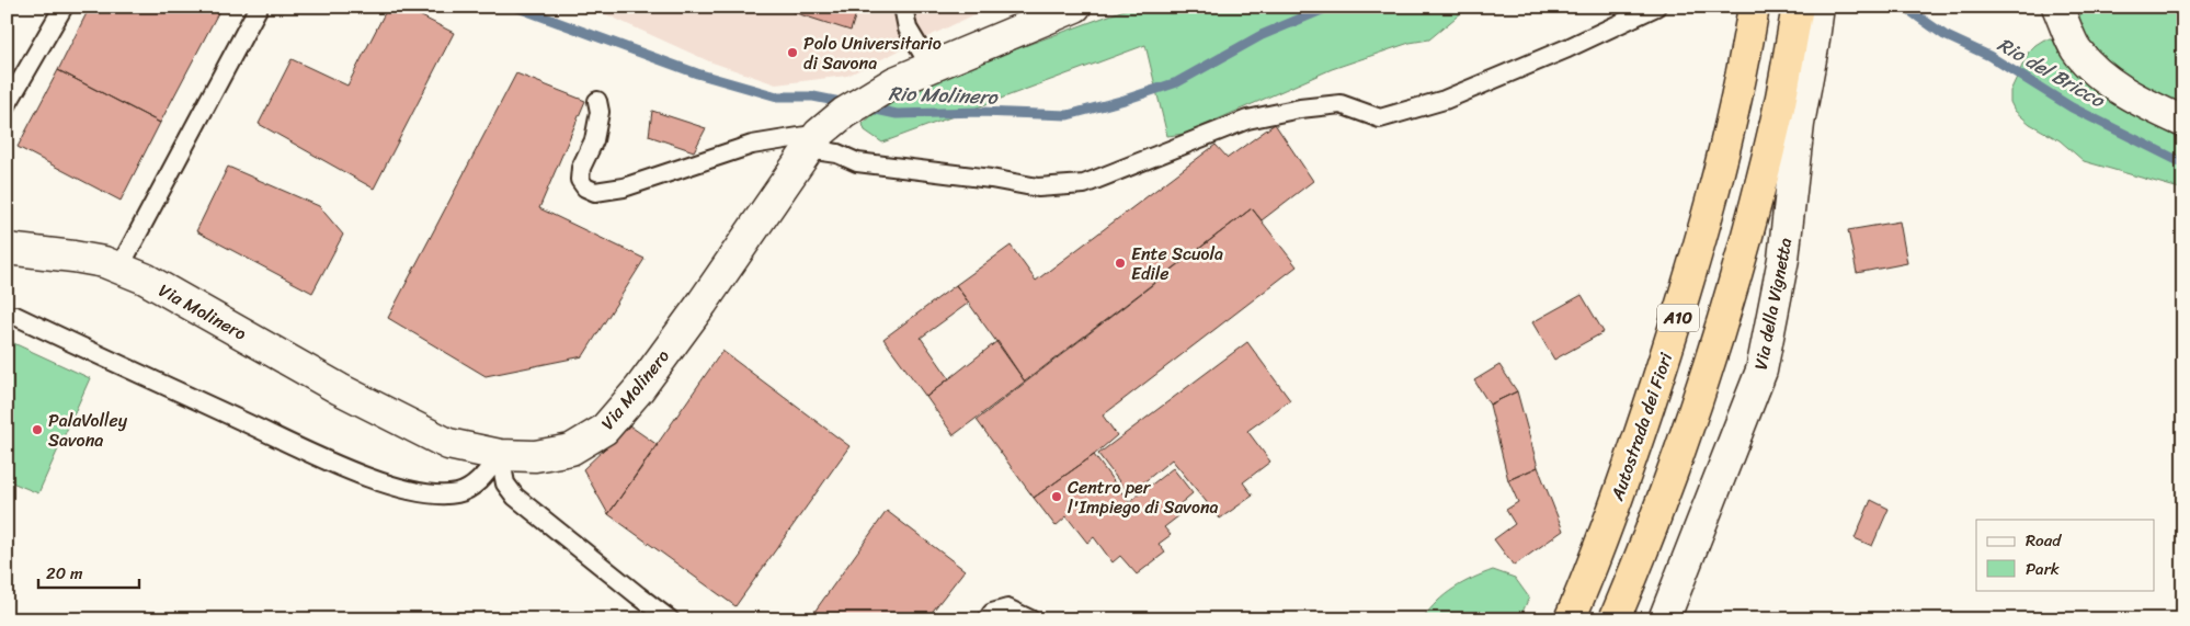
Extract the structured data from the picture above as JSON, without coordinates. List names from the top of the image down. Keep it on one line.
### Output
{"streets":{"highway":["A10","Autostrada dei Fiori"],"street":["Via della Vignetta","Via Molinero"]},"water":["Rio del Bricco","Rio Molinero"],"places":["Polo Universitario di Savona","Ente Scuola Edile","PalaVolley Savona","Centro per l'Impiego di Savona"],"legend":["Road","Park"],"scale_bar":"20 m"}
